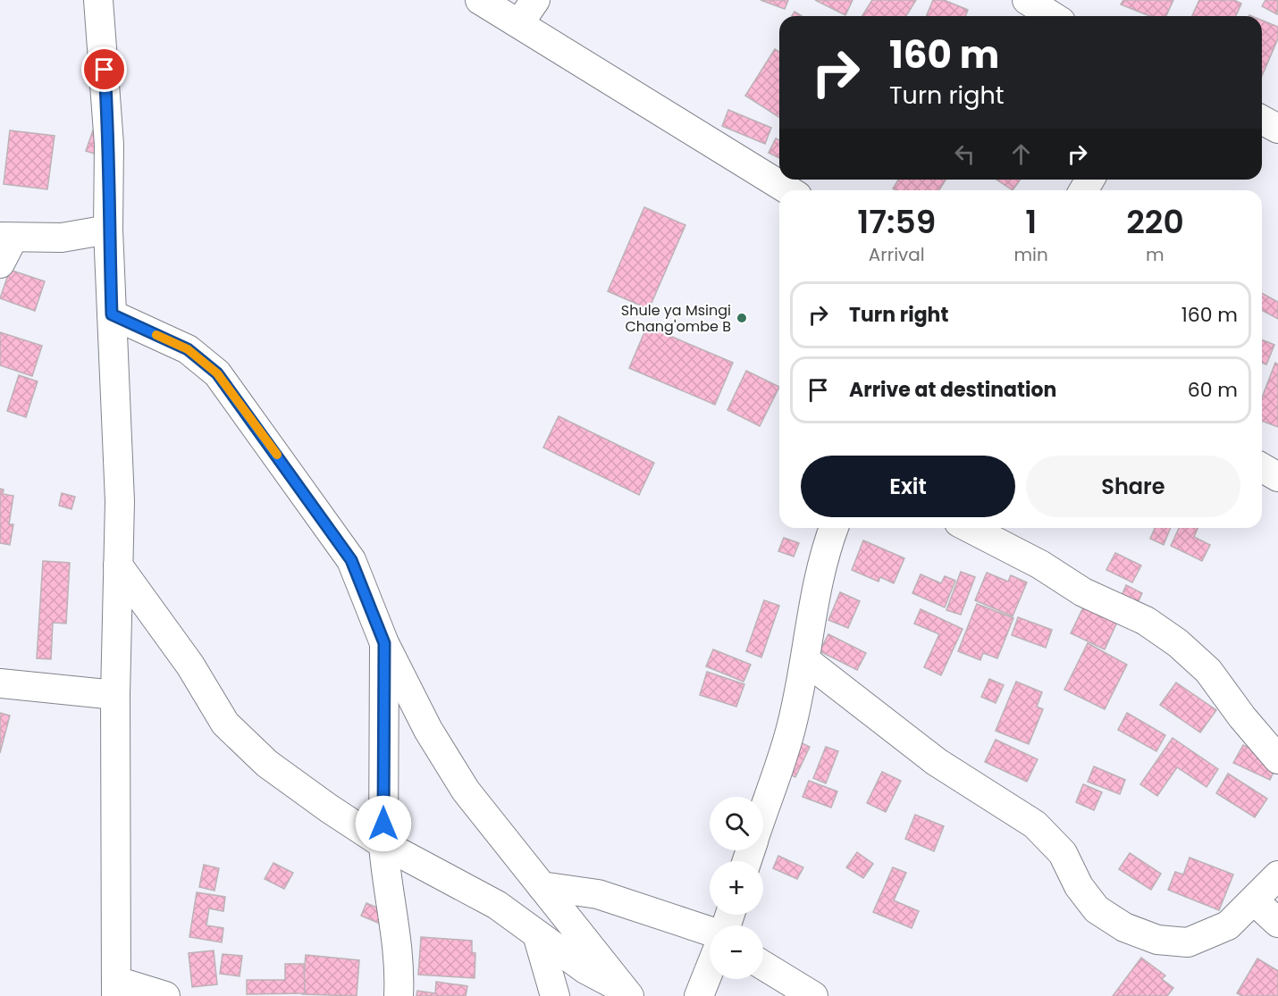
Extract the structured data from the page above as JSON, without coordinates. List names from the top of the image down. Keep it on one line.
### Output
{"places":["Shule ya Msingi Chang'ombe B"],"page":{"turn":["160 m","Turn right"],"eta":["17:59","Arrival","1","min","220","m"],"list":[{"name":"Turn right","value":"160 m"},{"name":"Arrive at destination","value":"60 m"}],"buttons":["Exit","Share"],"map_buttons":["+","−"]}}
